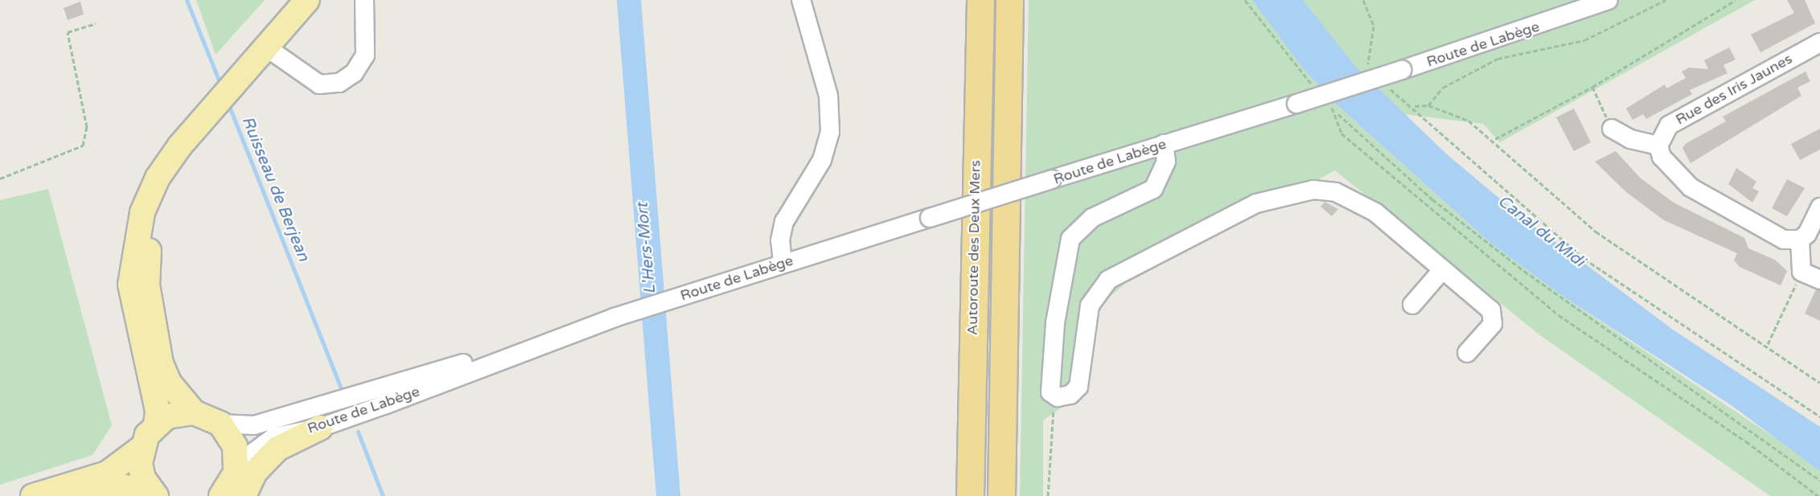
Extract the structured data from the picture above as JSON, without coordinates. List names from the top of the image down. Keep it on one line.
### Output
{"streets":{"highway":["Autoroute des Deux Mers"],"street":["Route de Labège","Rue des Iris Jaunes"]},"water":["Ruisseau de Berjean","Canal du Midi","L'Hers-Mort"]}
